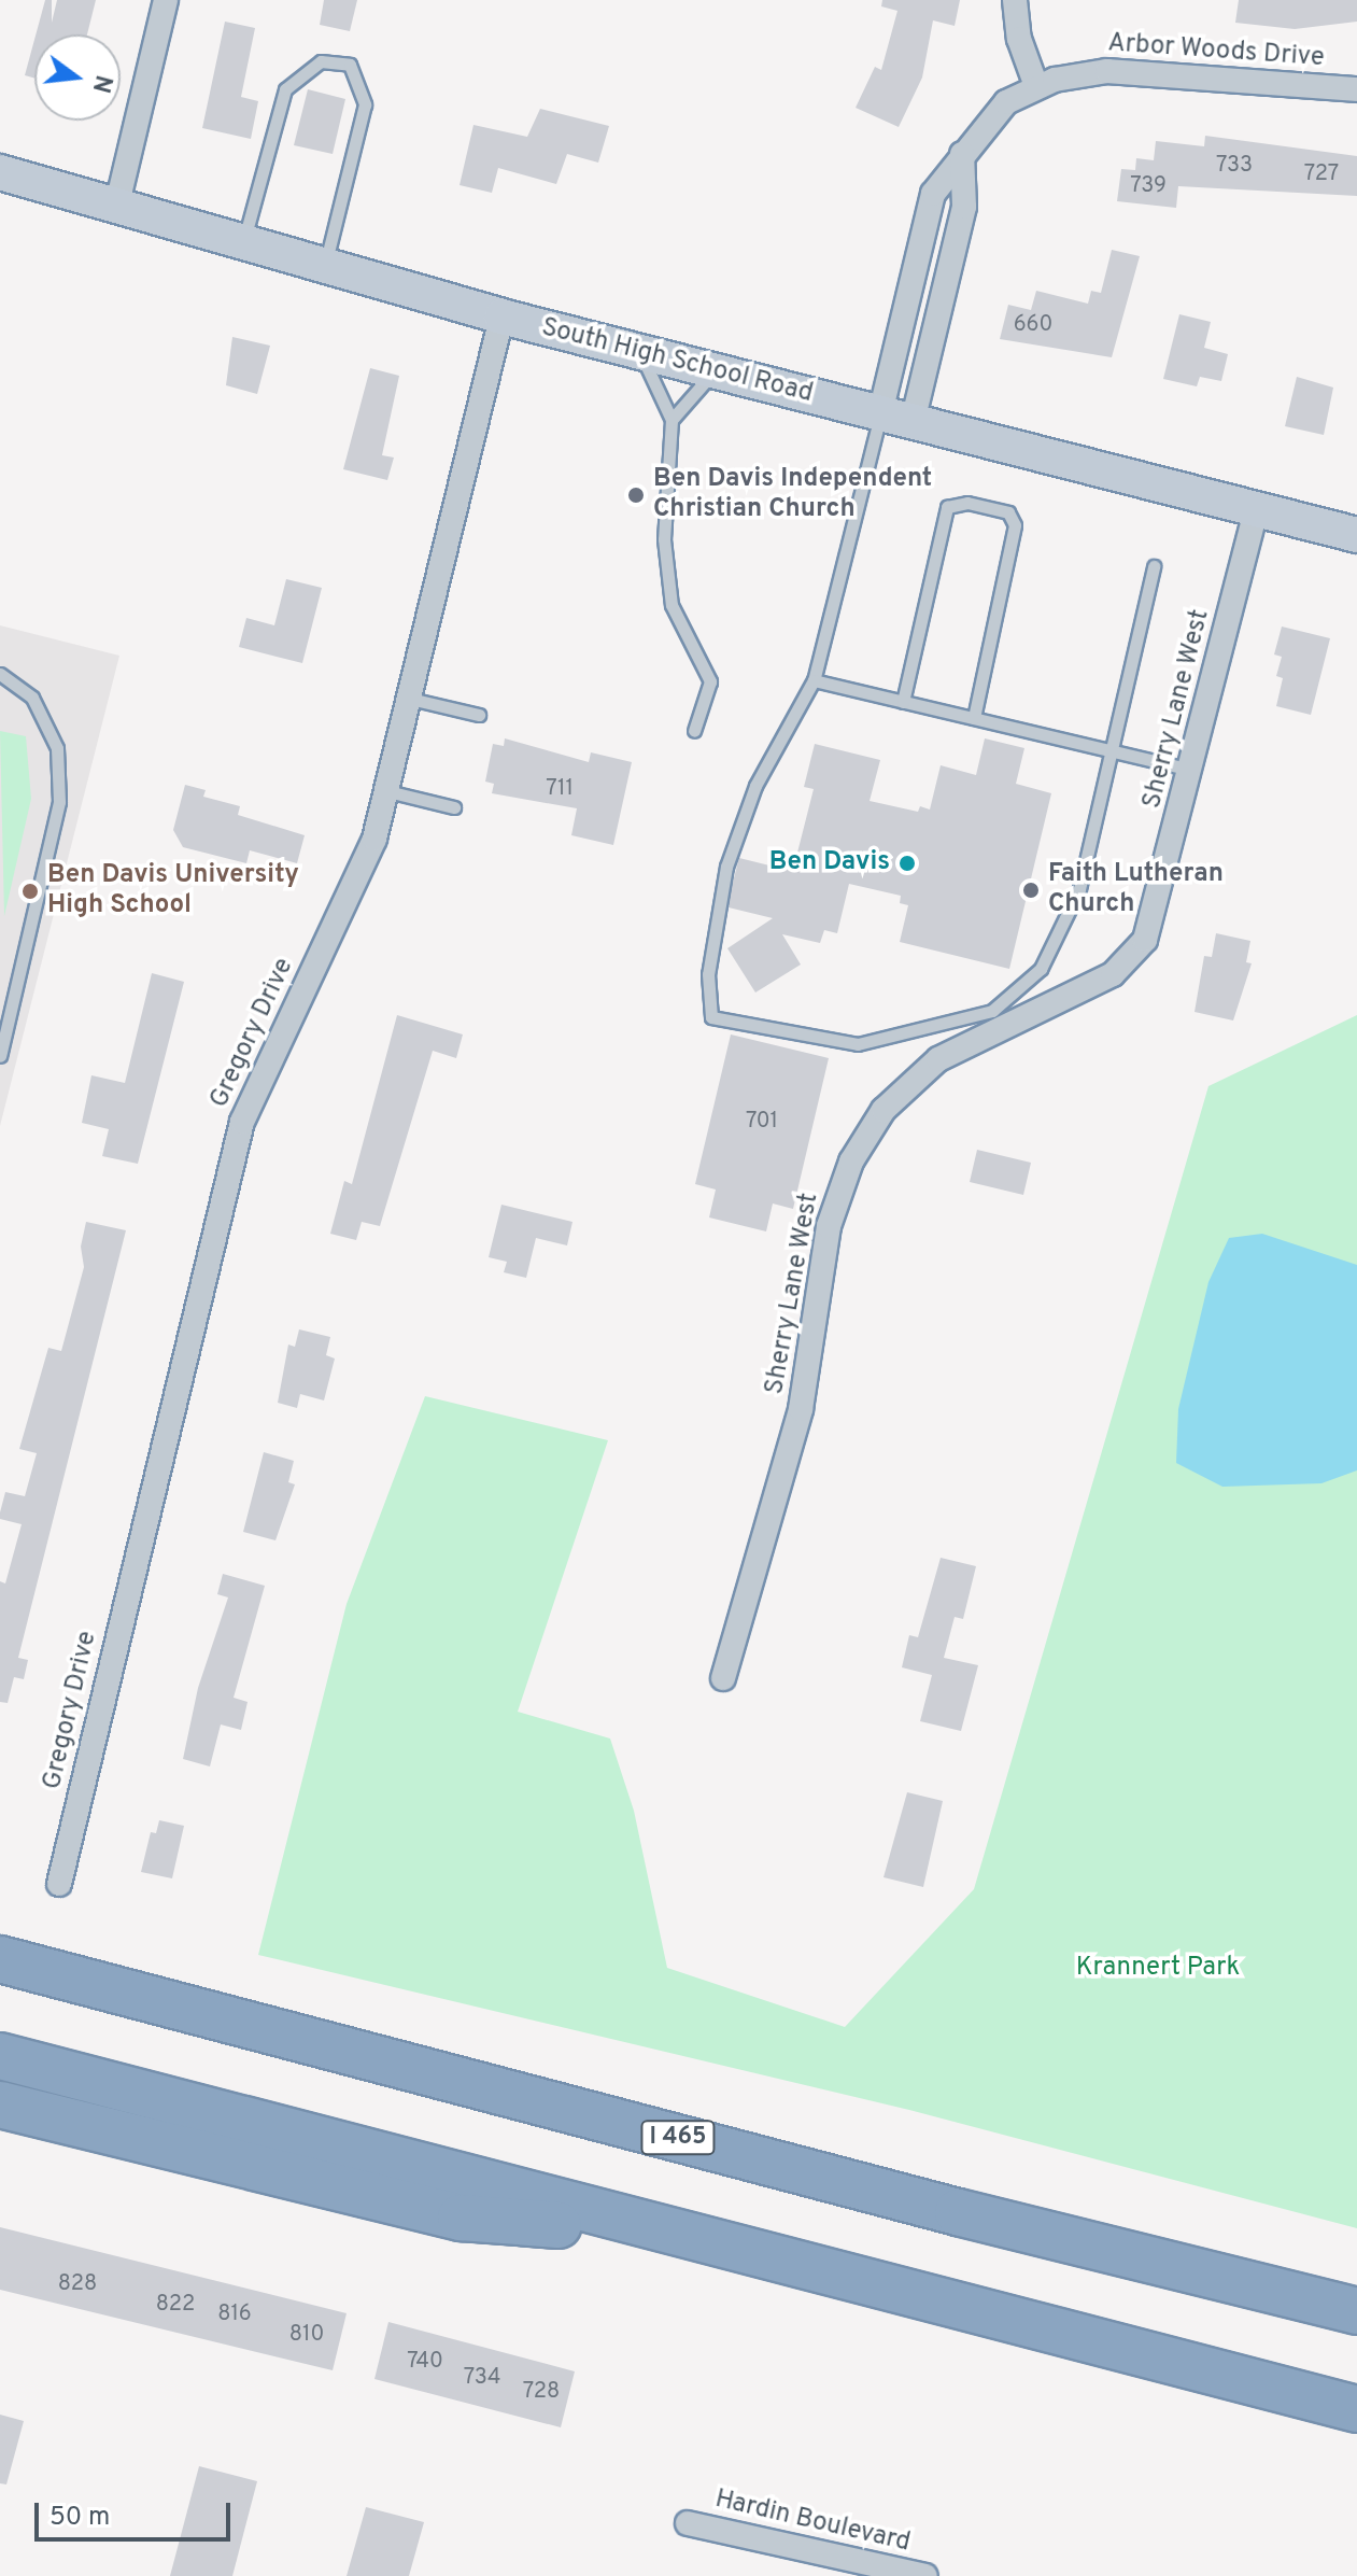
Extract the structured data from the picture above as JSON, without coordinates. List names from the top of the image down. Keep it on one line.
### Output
{"streets":{"highway":["I 465"],"street":["Arbor Woods Drive","South High School Road","Sherry Lane West","Gregory Drive","Hardin Boulevard"]},"crossings":[["Arbor Woods Drive","South High School Road"],["South High School Road","Sherry Lane West"],["South High School Road","Gregory Drive"]],"parks":["Krannert Park"],"places":["Ben Davis Independent Christian Church","Ben Davis","Faith Lutheran Church","Ben Davis University High School"],"house_numbers":["733","727","739","660","711","701","828","822","816","810","740","734","728"],"scale_bar":"50 m","north":"right"}
